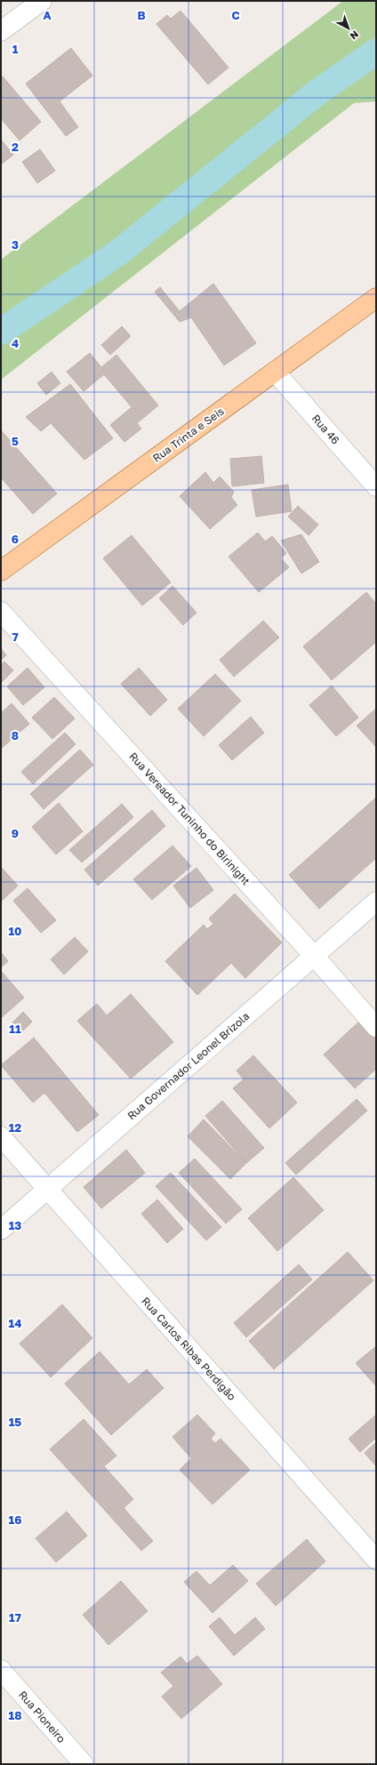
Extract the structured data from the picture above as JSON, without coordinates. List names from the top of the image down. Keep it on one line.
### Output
{"streets":{"main road":["Rua Trinta e Seis"],"street":["Rua 46","Rua Vereador Tuninho do Birinight","Rua Governador Leonel Brizola","Rua Carlos Ribas Perdigão","Rua Pioneiro"]},"crossings":[["Rua 46","Rua Trinta e Seis"],["Rua Vereador Tuninho do Birinight","Rua Governador Leonel Brizola"],["Rua Governador Leonel Brizola","Rua Carlos Ribas Perdigão"]],"north":"bottom right","grid":{"columns":["A","B","C"],"rows":["1","2","3","4","5","6","7","8","9","10","11","12","13","14","15","16","17","18"]}}
